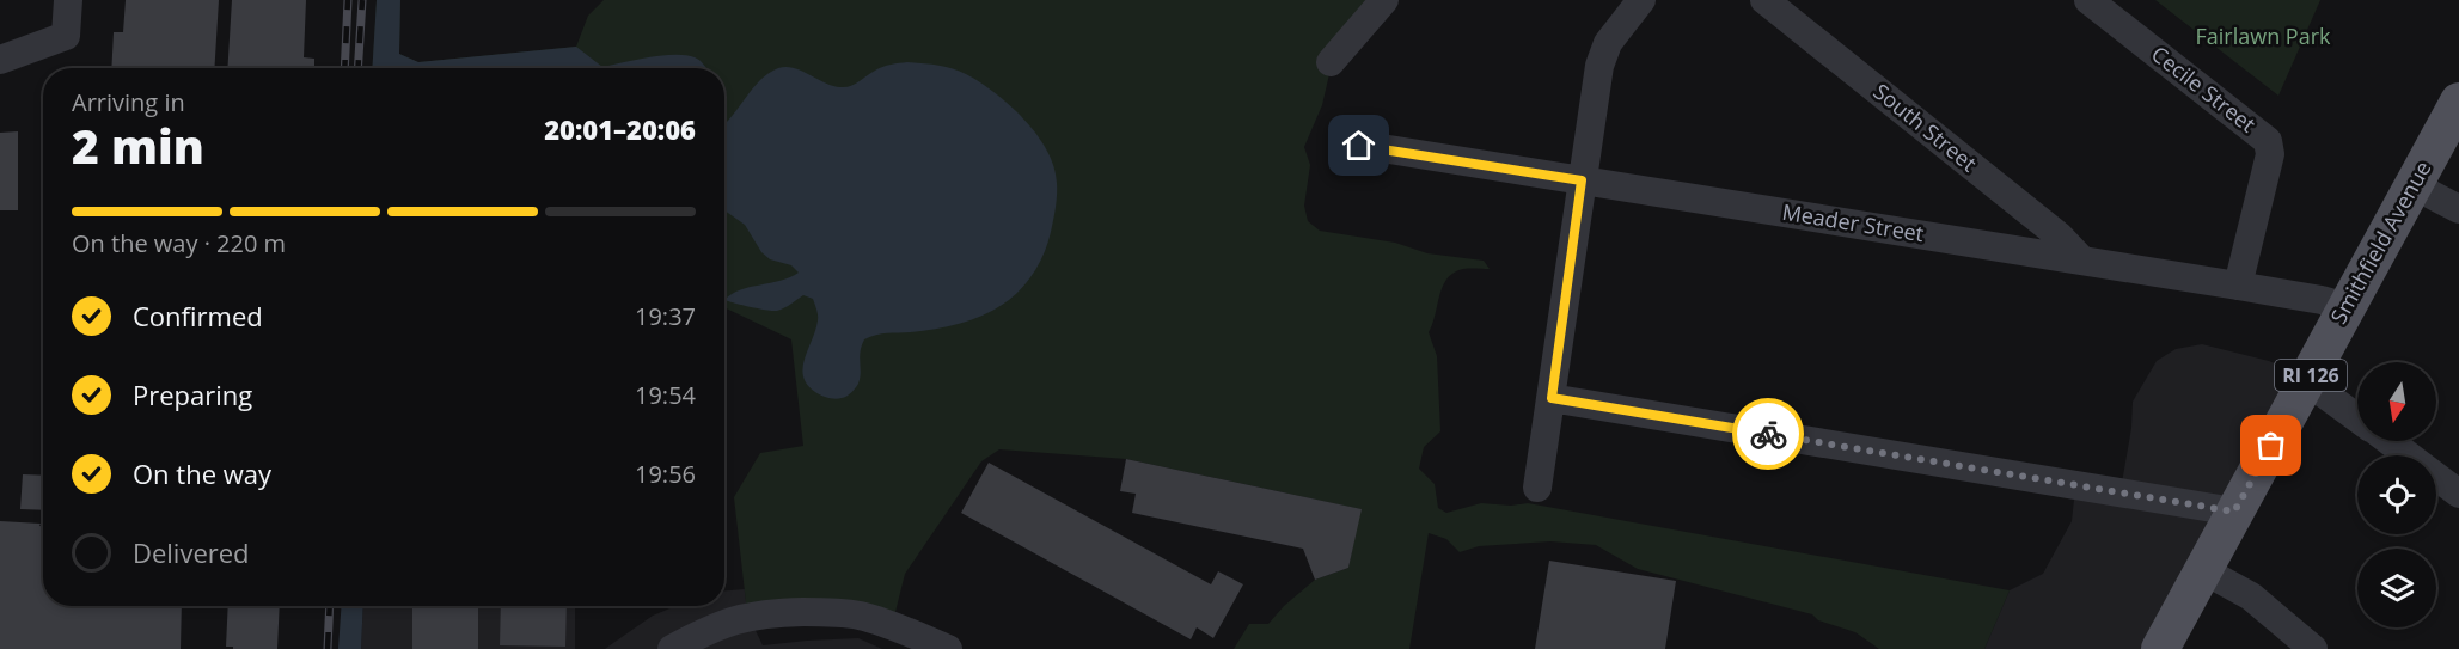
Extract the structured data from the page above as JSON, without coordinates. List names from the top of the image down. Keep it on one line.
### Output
{"streets":{"main road":["Smithfield Avenue","RI 126"],"street":["Cecile Street","South Street","Meader Street"]},"crossings":[["Cecile Street","Meader Street"],["South Street","Meader Street"],["Meader Street","Smithfield Avenue"]],"parks":["Fairlawn Park"],"north":"bottom","page":{"heading":["2 min","Arriving in","20:01–20:06"],"bar":"On the way · 220 m","list":[["Confirmed","19:37"],["Preparing","19:54"],["On the way","19:56"],"Delivered"]}}
